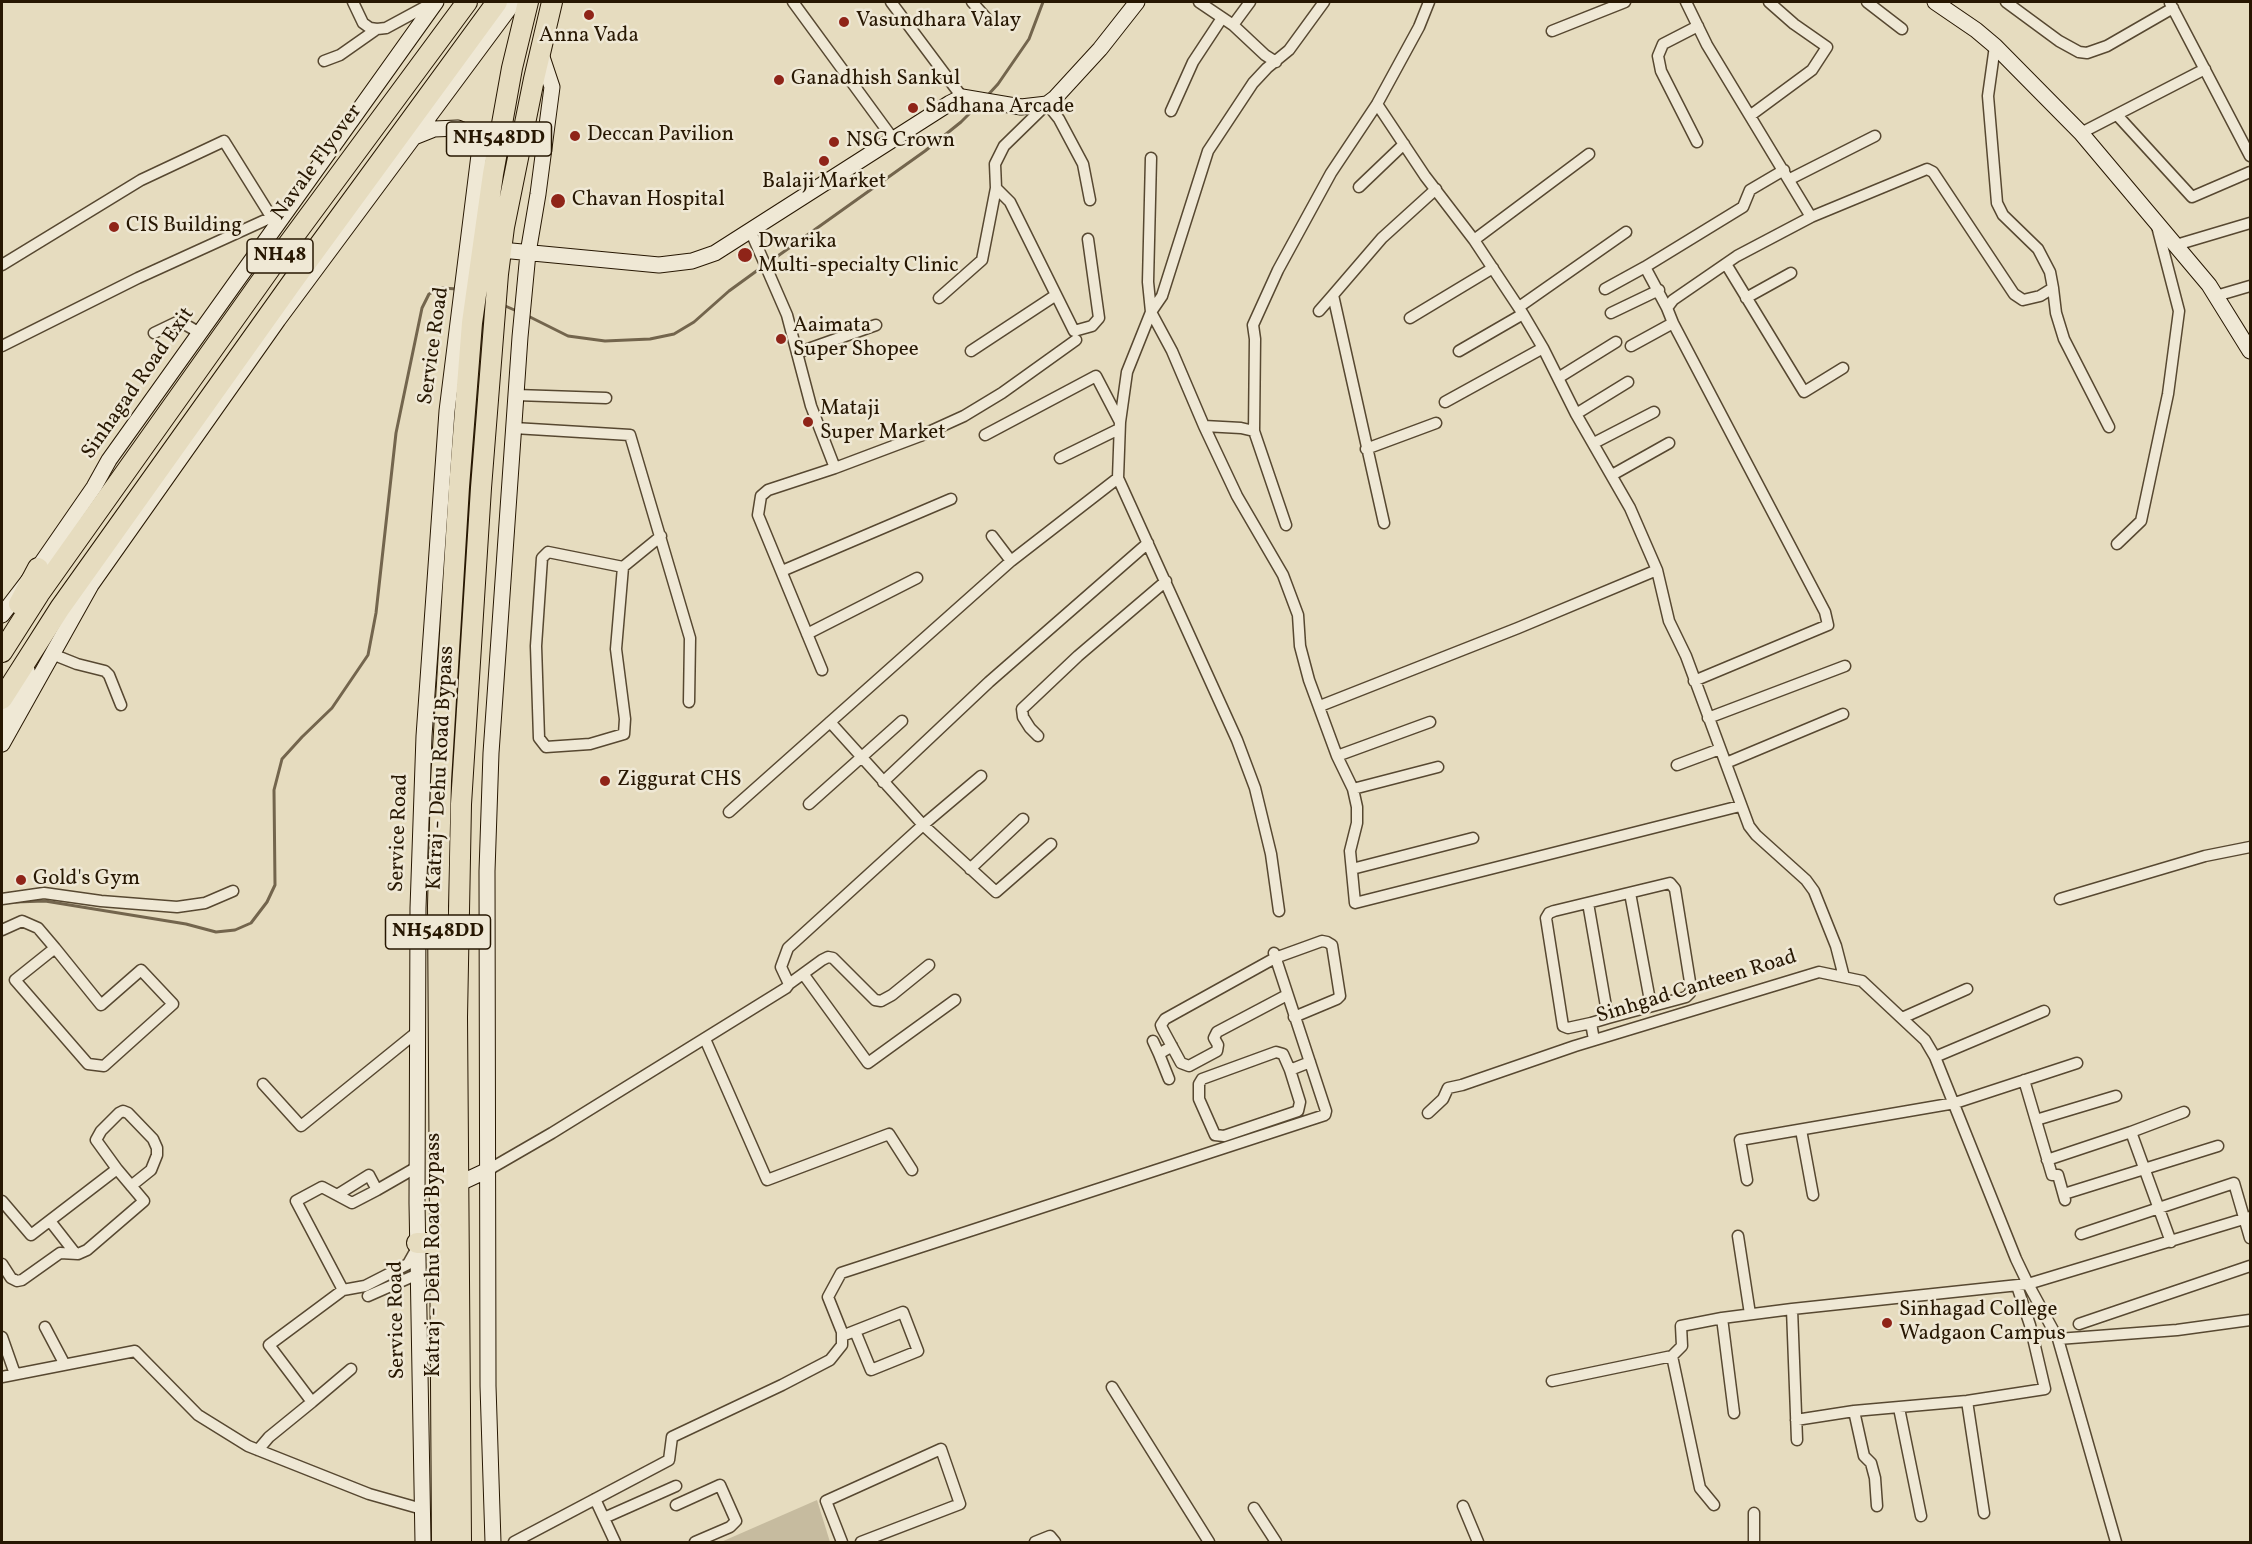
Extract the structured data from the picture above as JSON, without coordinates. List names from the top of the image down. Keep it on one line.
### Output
{"streets":{"highway":["NH548DD","Navale Flyover","NH48","Katraj - Dehu Road Bypass"],"street":["Service Road","Sinhagad Road Exit","Sinhgad Canteen Road"]},"crossings":[["NH48","Katraj - Dehu Road Bypass"],["Service Road","Katraj - Dehu Road Bypass"]],"places":["Anna Vada","Vasundhara Valay","Ganadhish Sankul","Sadhana Arcade","Deccan Pavilion","NSG Crown","Balaji Market","Chavan Hospital","CIS Building","Dwarika Multi-specialty Clinic","Aaimata Super Shopee","Mataji Super Market","Ziggurat CHS","Gold's Gym","Sinhagad College Wadgaon Campus"]}
